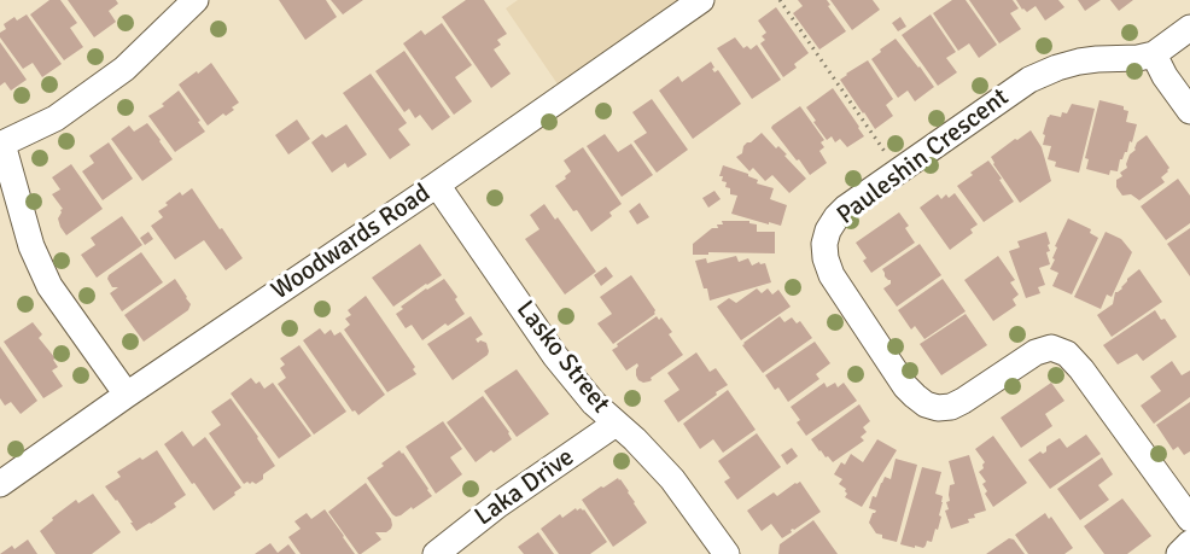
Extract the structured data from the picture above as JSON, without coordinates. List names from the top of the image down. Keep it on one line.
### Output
{"streets":{"street":["Pauleshin Crescent","Woodwards Road","Lasko Street","Laka Drive"]},"crossings":[["Woodwards Road","Lasko Street"],["Lasko Street","Laka Drive"]]}
